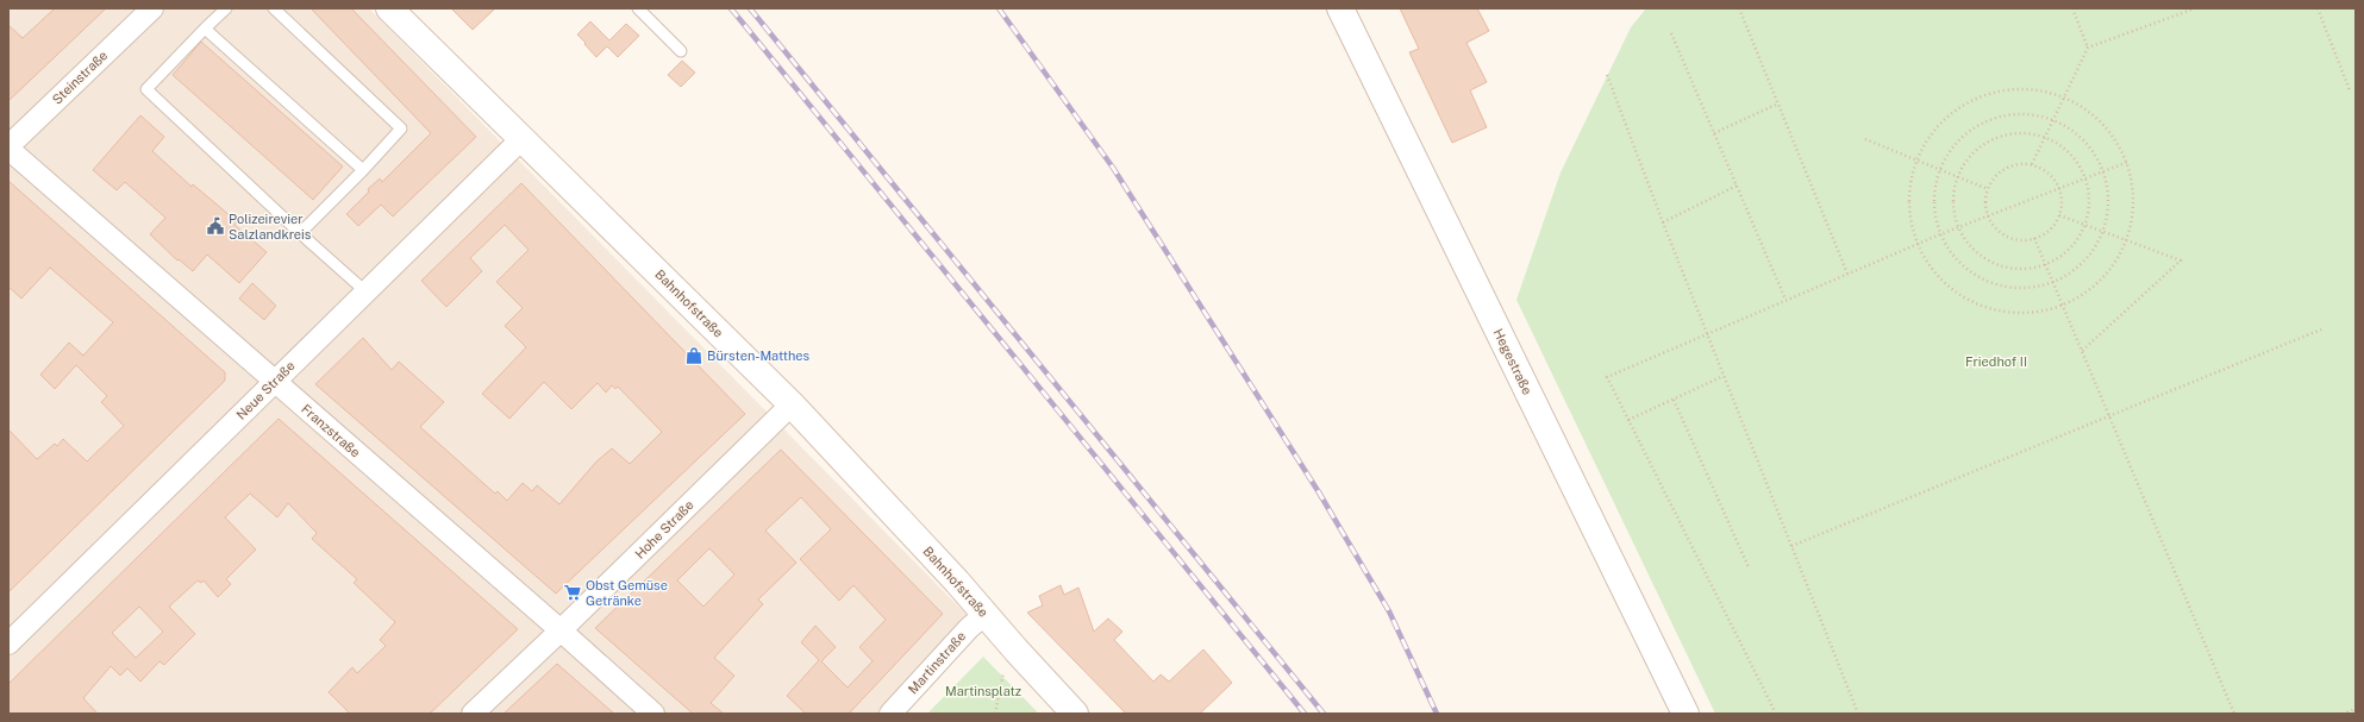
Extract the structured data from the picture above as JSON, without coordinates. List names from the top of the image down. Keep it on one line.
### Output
{"streets":{"main road":["Bahnhofstraße","Hegestraße"],"street":["Steinstraße","Neue Straße","Franzstraße","Hohe Straße","Martinstraße"]},"crossings":[["Steinstraße","Franzstraße"],["Bahnhofstraße","Neue Straße"],["Bahnhofstraße","Hohe Straße"],["Bahnhofstraße","Martinstraße"],["Neue Straße","Franzstraße"],["Franzstraße","Hohe Straße"]],"parks":["Friedhof II","Martinsplatz"],"places":{"public building":["Polizeirevier Salzlandkreis"],"shop":["Bürsten-Matthes"],"supermarket":["Obst Gemüse Getränke"]}}
